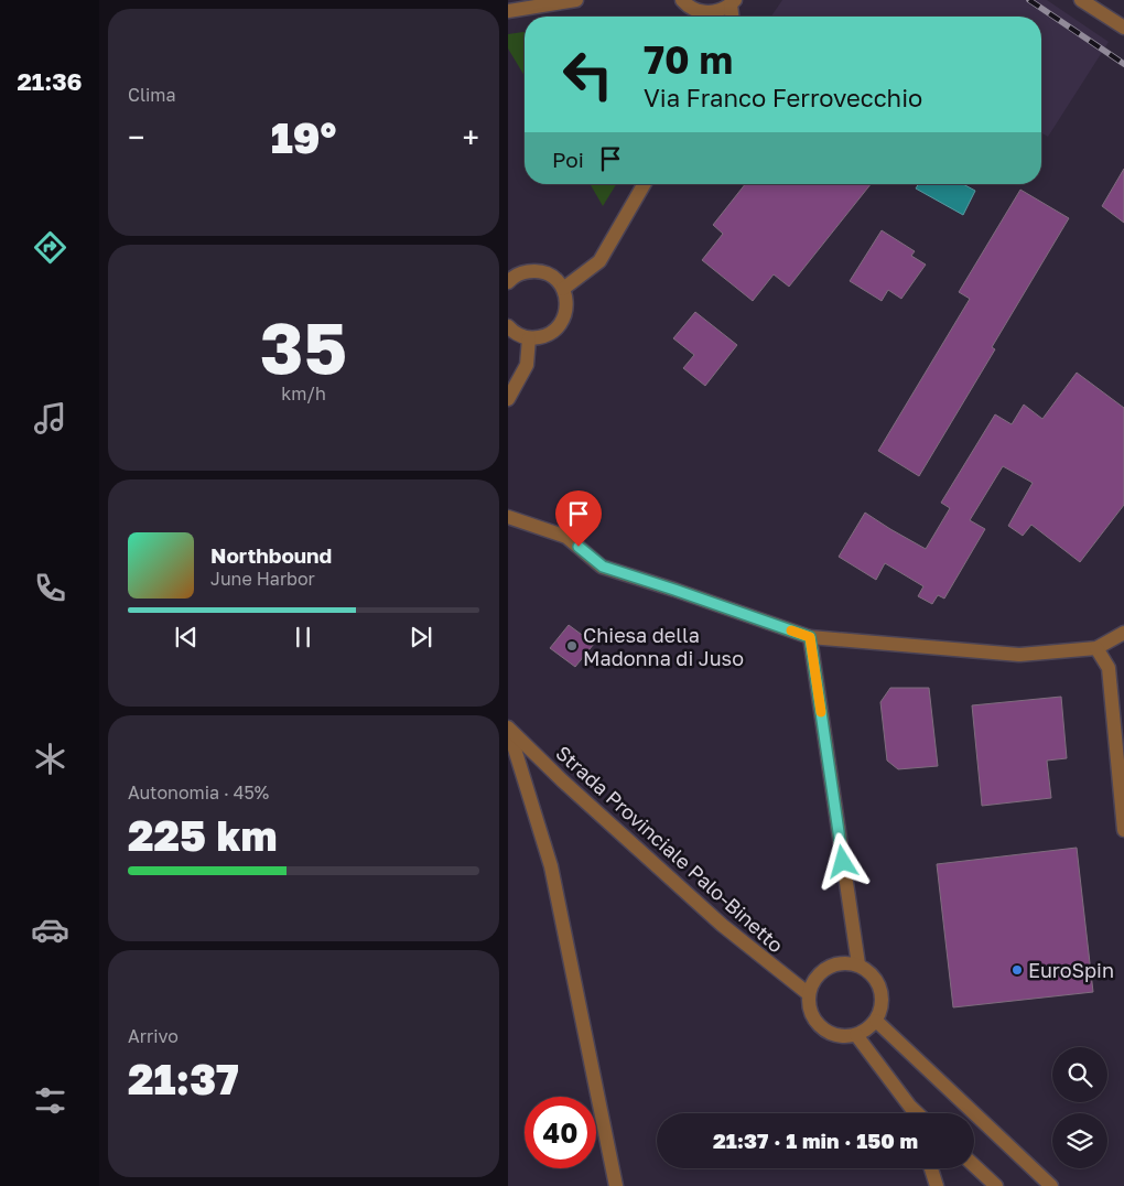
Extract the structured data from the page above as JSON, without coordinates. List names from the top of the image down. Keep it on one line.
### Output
{"streets":{"street":["Strada Provinciale Palo-Binetto"]},"places":["Chiesa della Madonna di Juso","EuroSpin"],"page":{"tabs":"21:36","tile":["Clima",["35","km/h"],["Autonomia · 45%","225 km"],["Arrivo","21:37"]],"turn":["70 m","Via Franco Ferrovecchio"],"heat":["−","19°","+"],"then":"Poi","song":["Northbound","June Harbor"],"limit":"40","trip":"21:37 · 1 min · 150 m"}}
